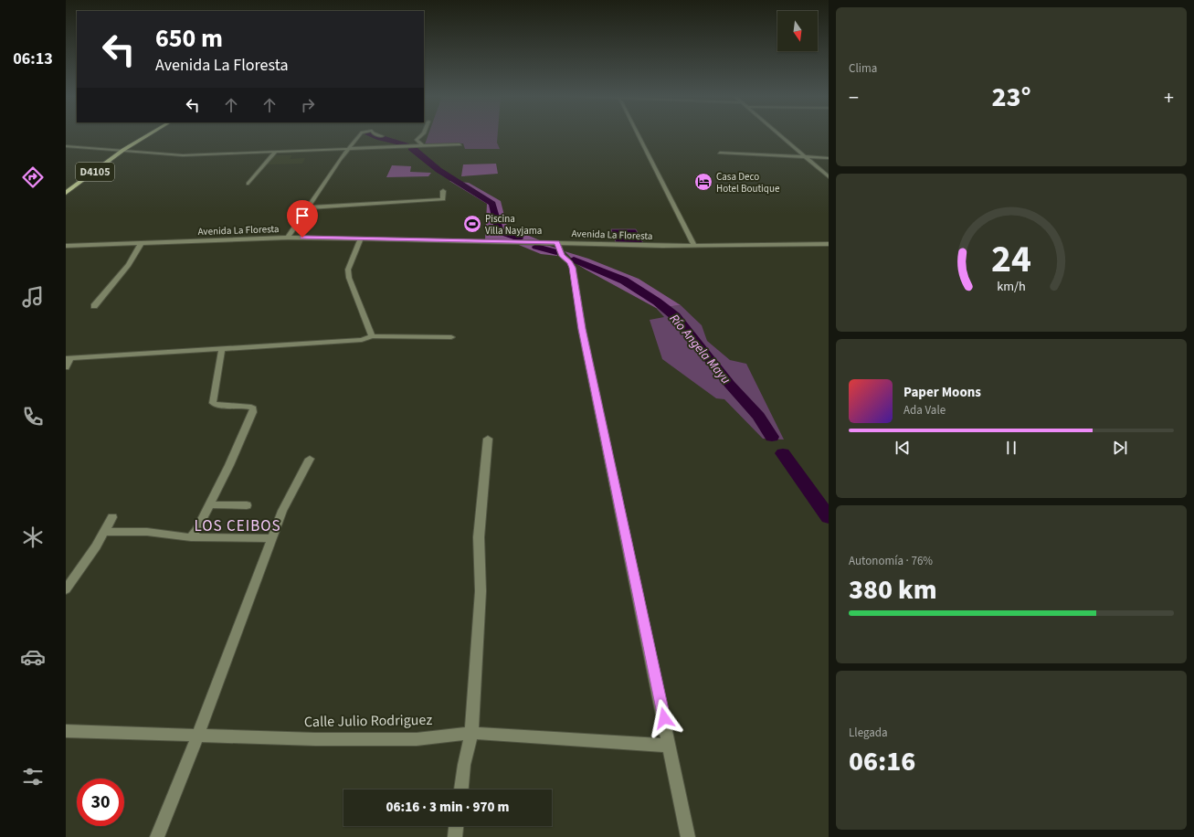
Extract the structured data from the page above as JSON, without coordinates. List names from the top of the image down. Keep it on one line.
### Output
{"streets":{"main road":["D4105"],"street":["Avenida La Floresta","Calle Julio Rodriguez"]},"districts":["LOS CEIBOS"],"water":["Río Angela Mayu"],"places":{"hotel":["Casa Deco Hotel Boutique"],"sports":["Piscina Villa Nayjama"]},"north":"bottom","page":{"tabs":"06:13","tile":["Clima",["Autonomía · 76%","380 km"],["Llegada","06:16"]],"turn":["650 m","Avenida La Floresta"],"heat":["−","23°","+"],"song":["Paper Moons","Ada Vale"],"limit":"30","trip":"06:16 · 3 min · 970 m","gauge":["24","km/h"]}}
